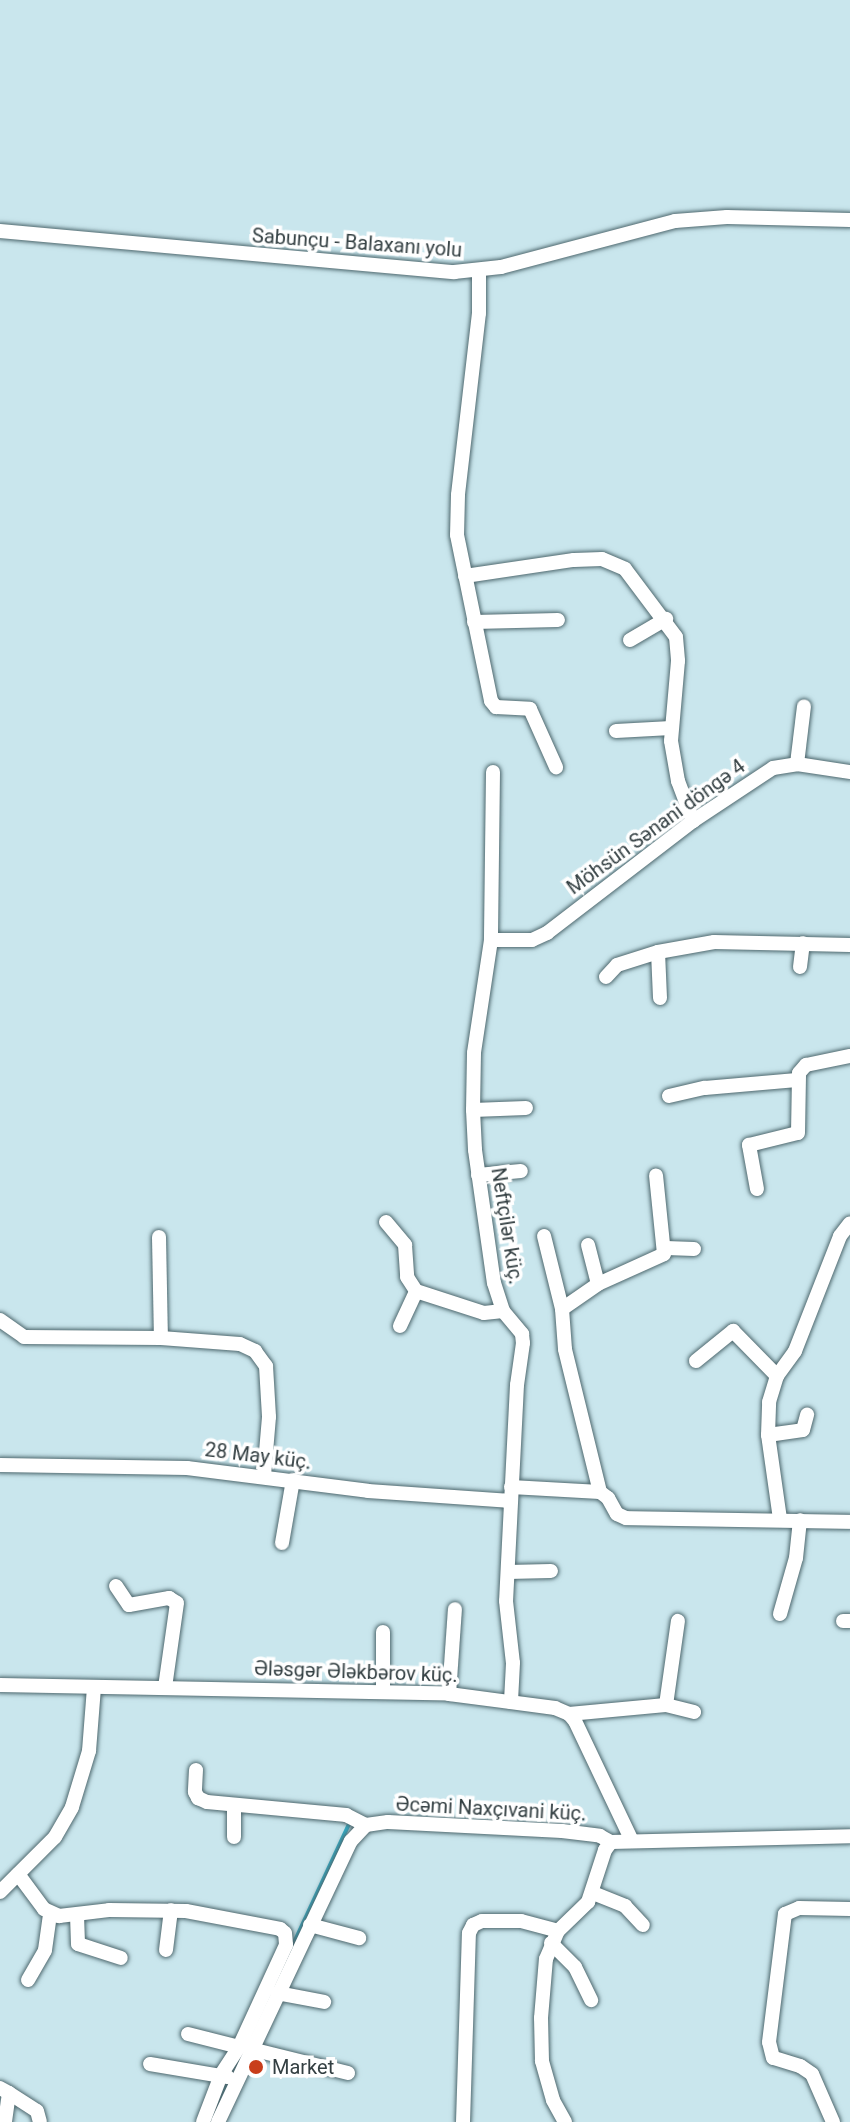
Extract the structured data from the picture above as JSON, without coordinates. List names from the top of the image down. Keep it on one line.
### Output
{"streets":{"street":["Sabunçu - Balaxanı yolu","Möhsün Sənani döngə 4","Neftçilər küç.","28 May küç.","Ələsgər Ələkbərov küç.","Əcəmi Naxçıvani küç."]},"crossings":[["Möhsün Sənani döngə 4","Neftçilər küç."],["Neftçilər küç.","28 May küç."],["Neftçilər küç.","Ələsgər Ələkbərov küç."]],"places":["Market"]}
